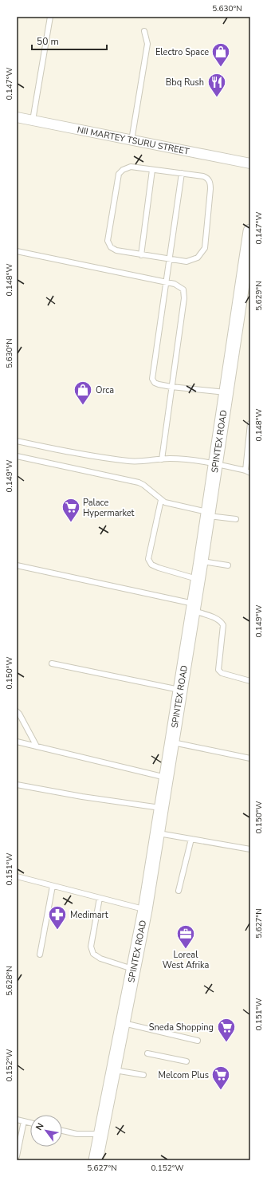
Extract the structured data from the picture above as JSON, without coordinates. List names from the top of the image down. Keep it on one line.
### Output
{"streets":{"main road":["SPINTEX ROAD"],"street":["NII MARTEY TSURU STREET"]},"places":{"shop":["Electro Space","Orca"],"restaurant":["Bbq Rush"],"supermarket":["Palace Hypermarket","Sneda Shopping","Melcom Plus"],"pharmacy":["Medimart"],"office":["Loreal West Afrika"]},"scale_bar":"50 m","north":"top left","coordinates":["5.630°N","0.147°W","0.148°W","5.629°N","0.149°W","0.150°W","0.151°W","5.627°N","5.628°N","0.152°W"]}
